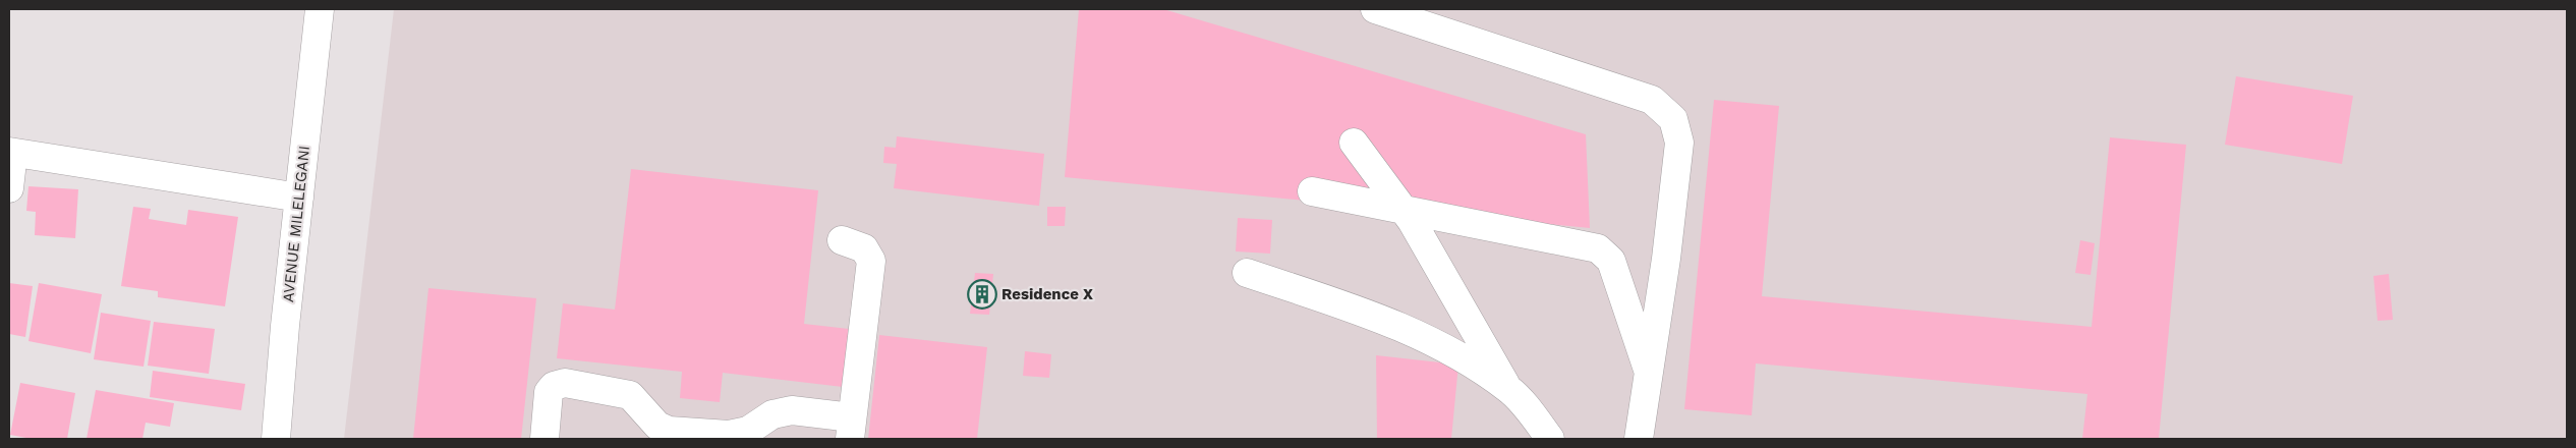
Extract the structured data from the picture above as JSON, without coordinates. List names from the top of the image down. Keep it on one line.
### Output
{"streets":{"street":["AVENUE MILELEGANI"]},"places":{"building":["Residence X"]}}
